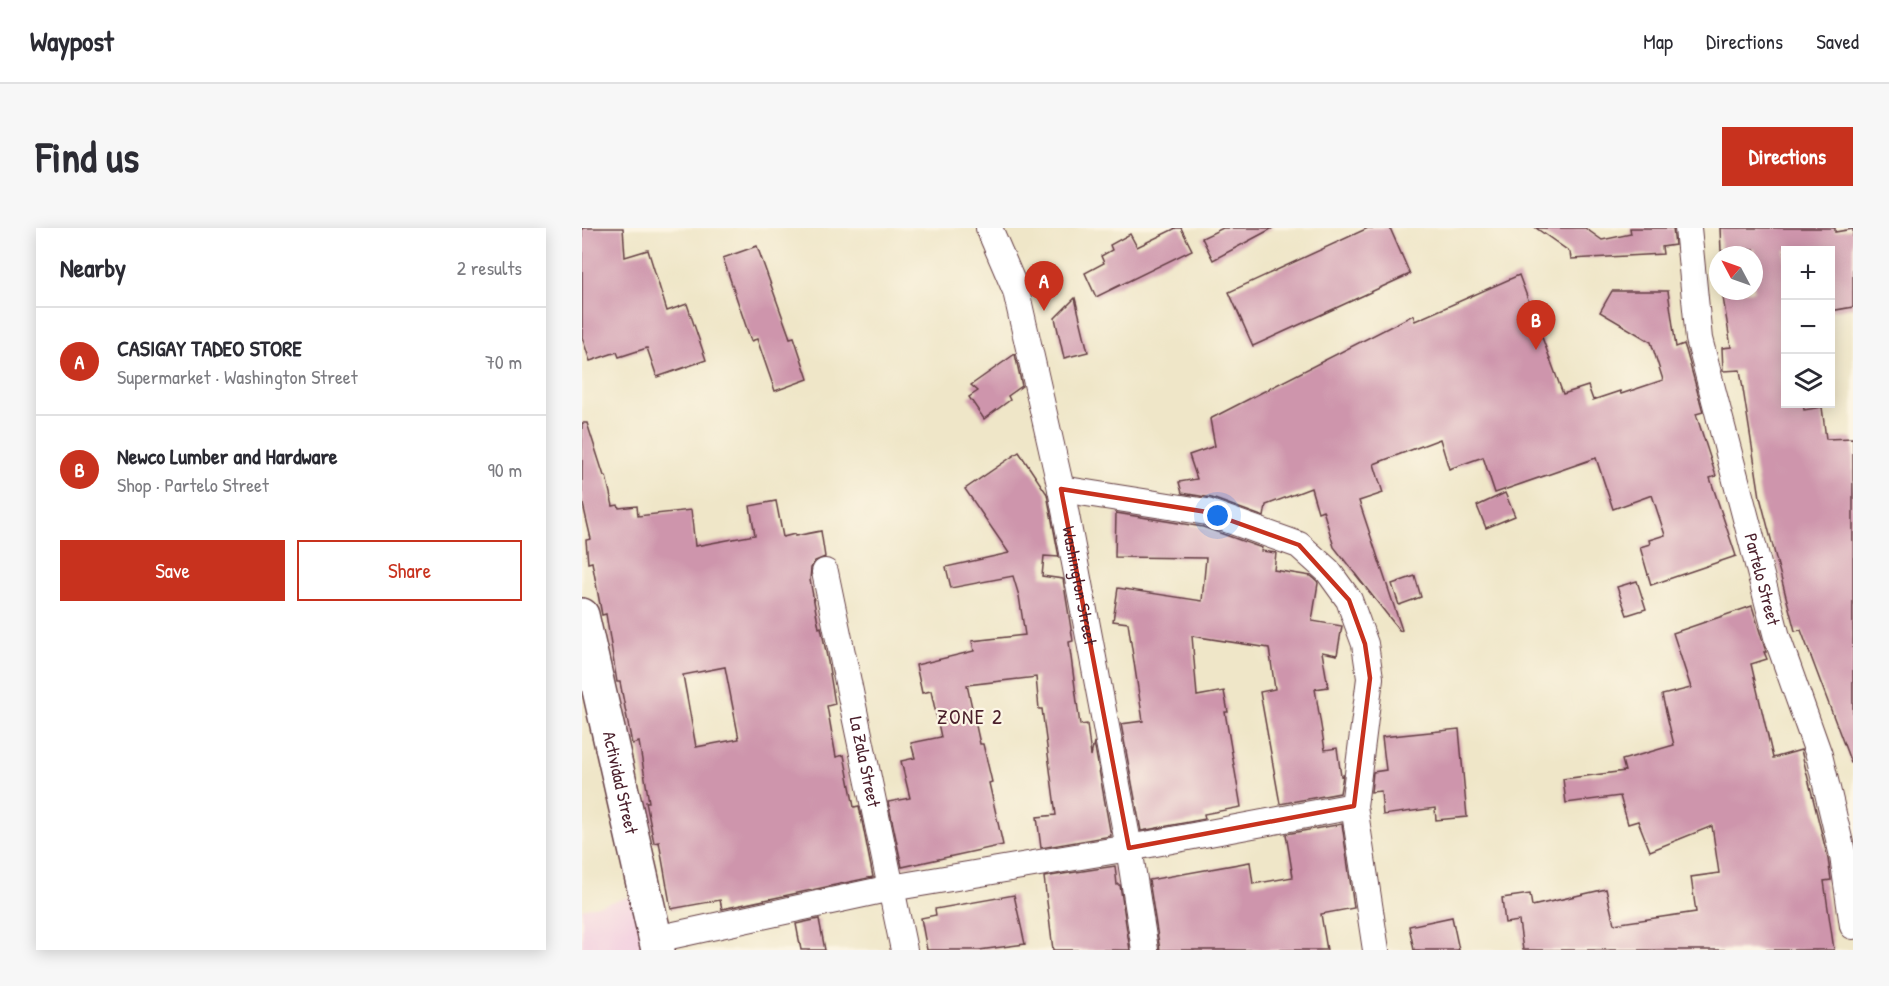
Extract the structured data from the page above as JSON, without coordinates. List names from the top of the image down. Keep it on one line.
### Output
{"streets":{"street":["Partelo Street","Washington Street","La Zala Street","Actividad Street"]},"districts":["ZONE 2"],"north":"top left","page":{"header":"Waypost","nav":["Map","Directions","Saved"],"buttons":["Directions",["Save","Share"]],"title":"Find us","heading":["Nearby","2 results"],"map_buttons":["+","−"],"pins":["A","B"],"list":[{"mark":"A","name":"CASIGAY TADEO STORE","note":"Supermarket · Washington Street","value":"70 m"},{"mark":"B","name":"Newco Lumber and Hardware","note":"Shop · Partelo Street","value":"90 m"}]}}
